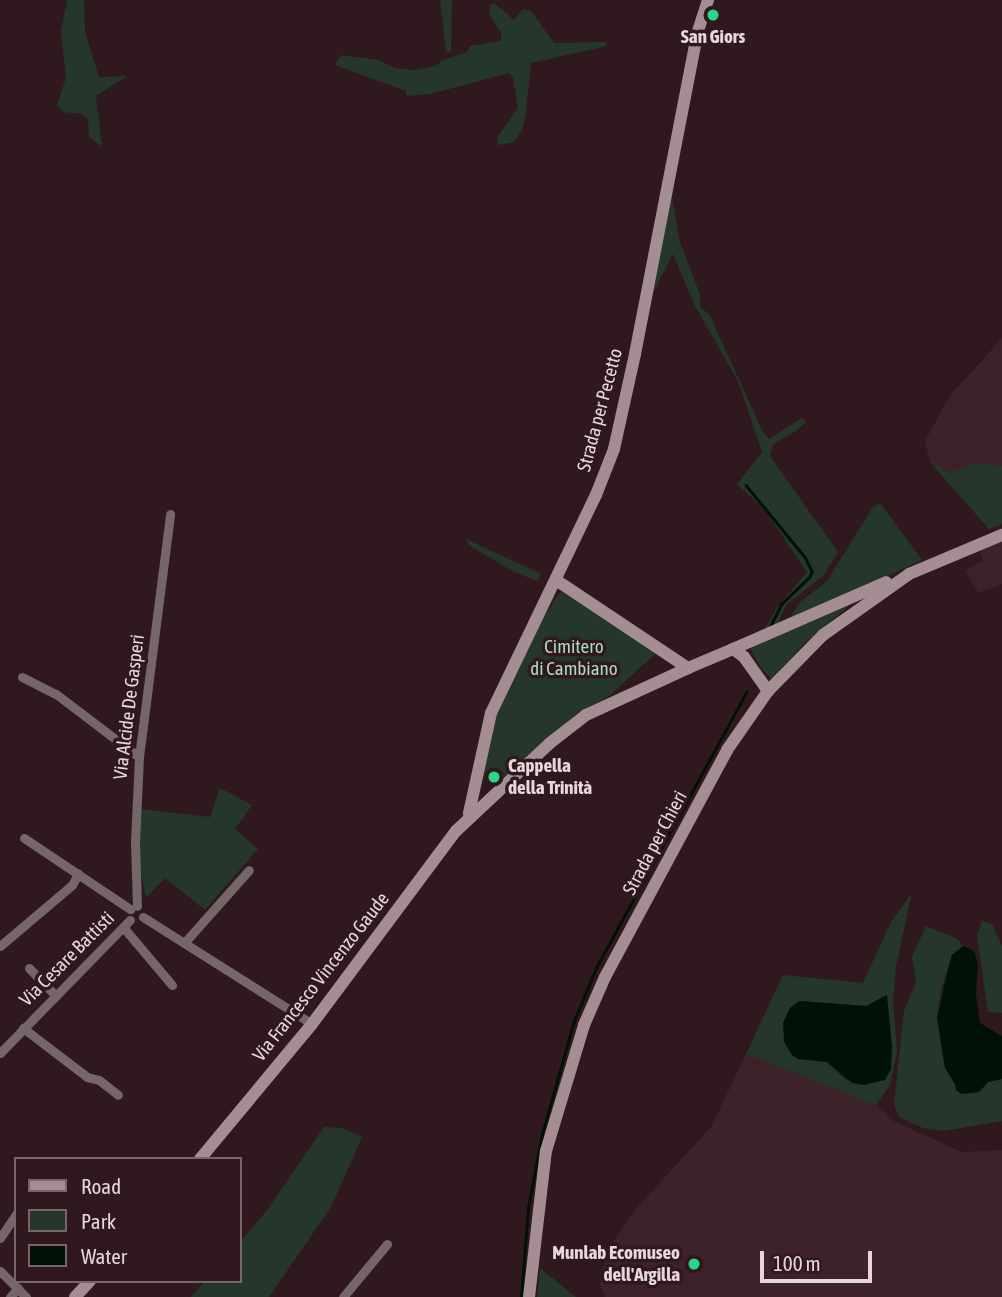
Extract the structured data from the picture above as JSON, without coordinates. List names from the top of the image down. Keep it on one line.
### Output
{"streets":{"street":["Strada per Pecetto","Via Alcide De Gasperi","Strada per Chieri","Via Cesare Battisti","Via Francesco Vincenzo Gaude"]},"crossings":[["Strada per Pecetto","Via Francesco Vincenzo Gaude"],["Via Alcide De Gasperi","Via Cesare Battisti"],["Strada per Chieri","Via Francesco Vincenzo Gaude"]],"parks":["Cimitero di Cambiano"],"places":["San Giors","Cappella della Trinità","Munlab Ecomuseo dell'Argilla"],"legend":["Road","Park","Water"],"scale_bar":"100 m"}
